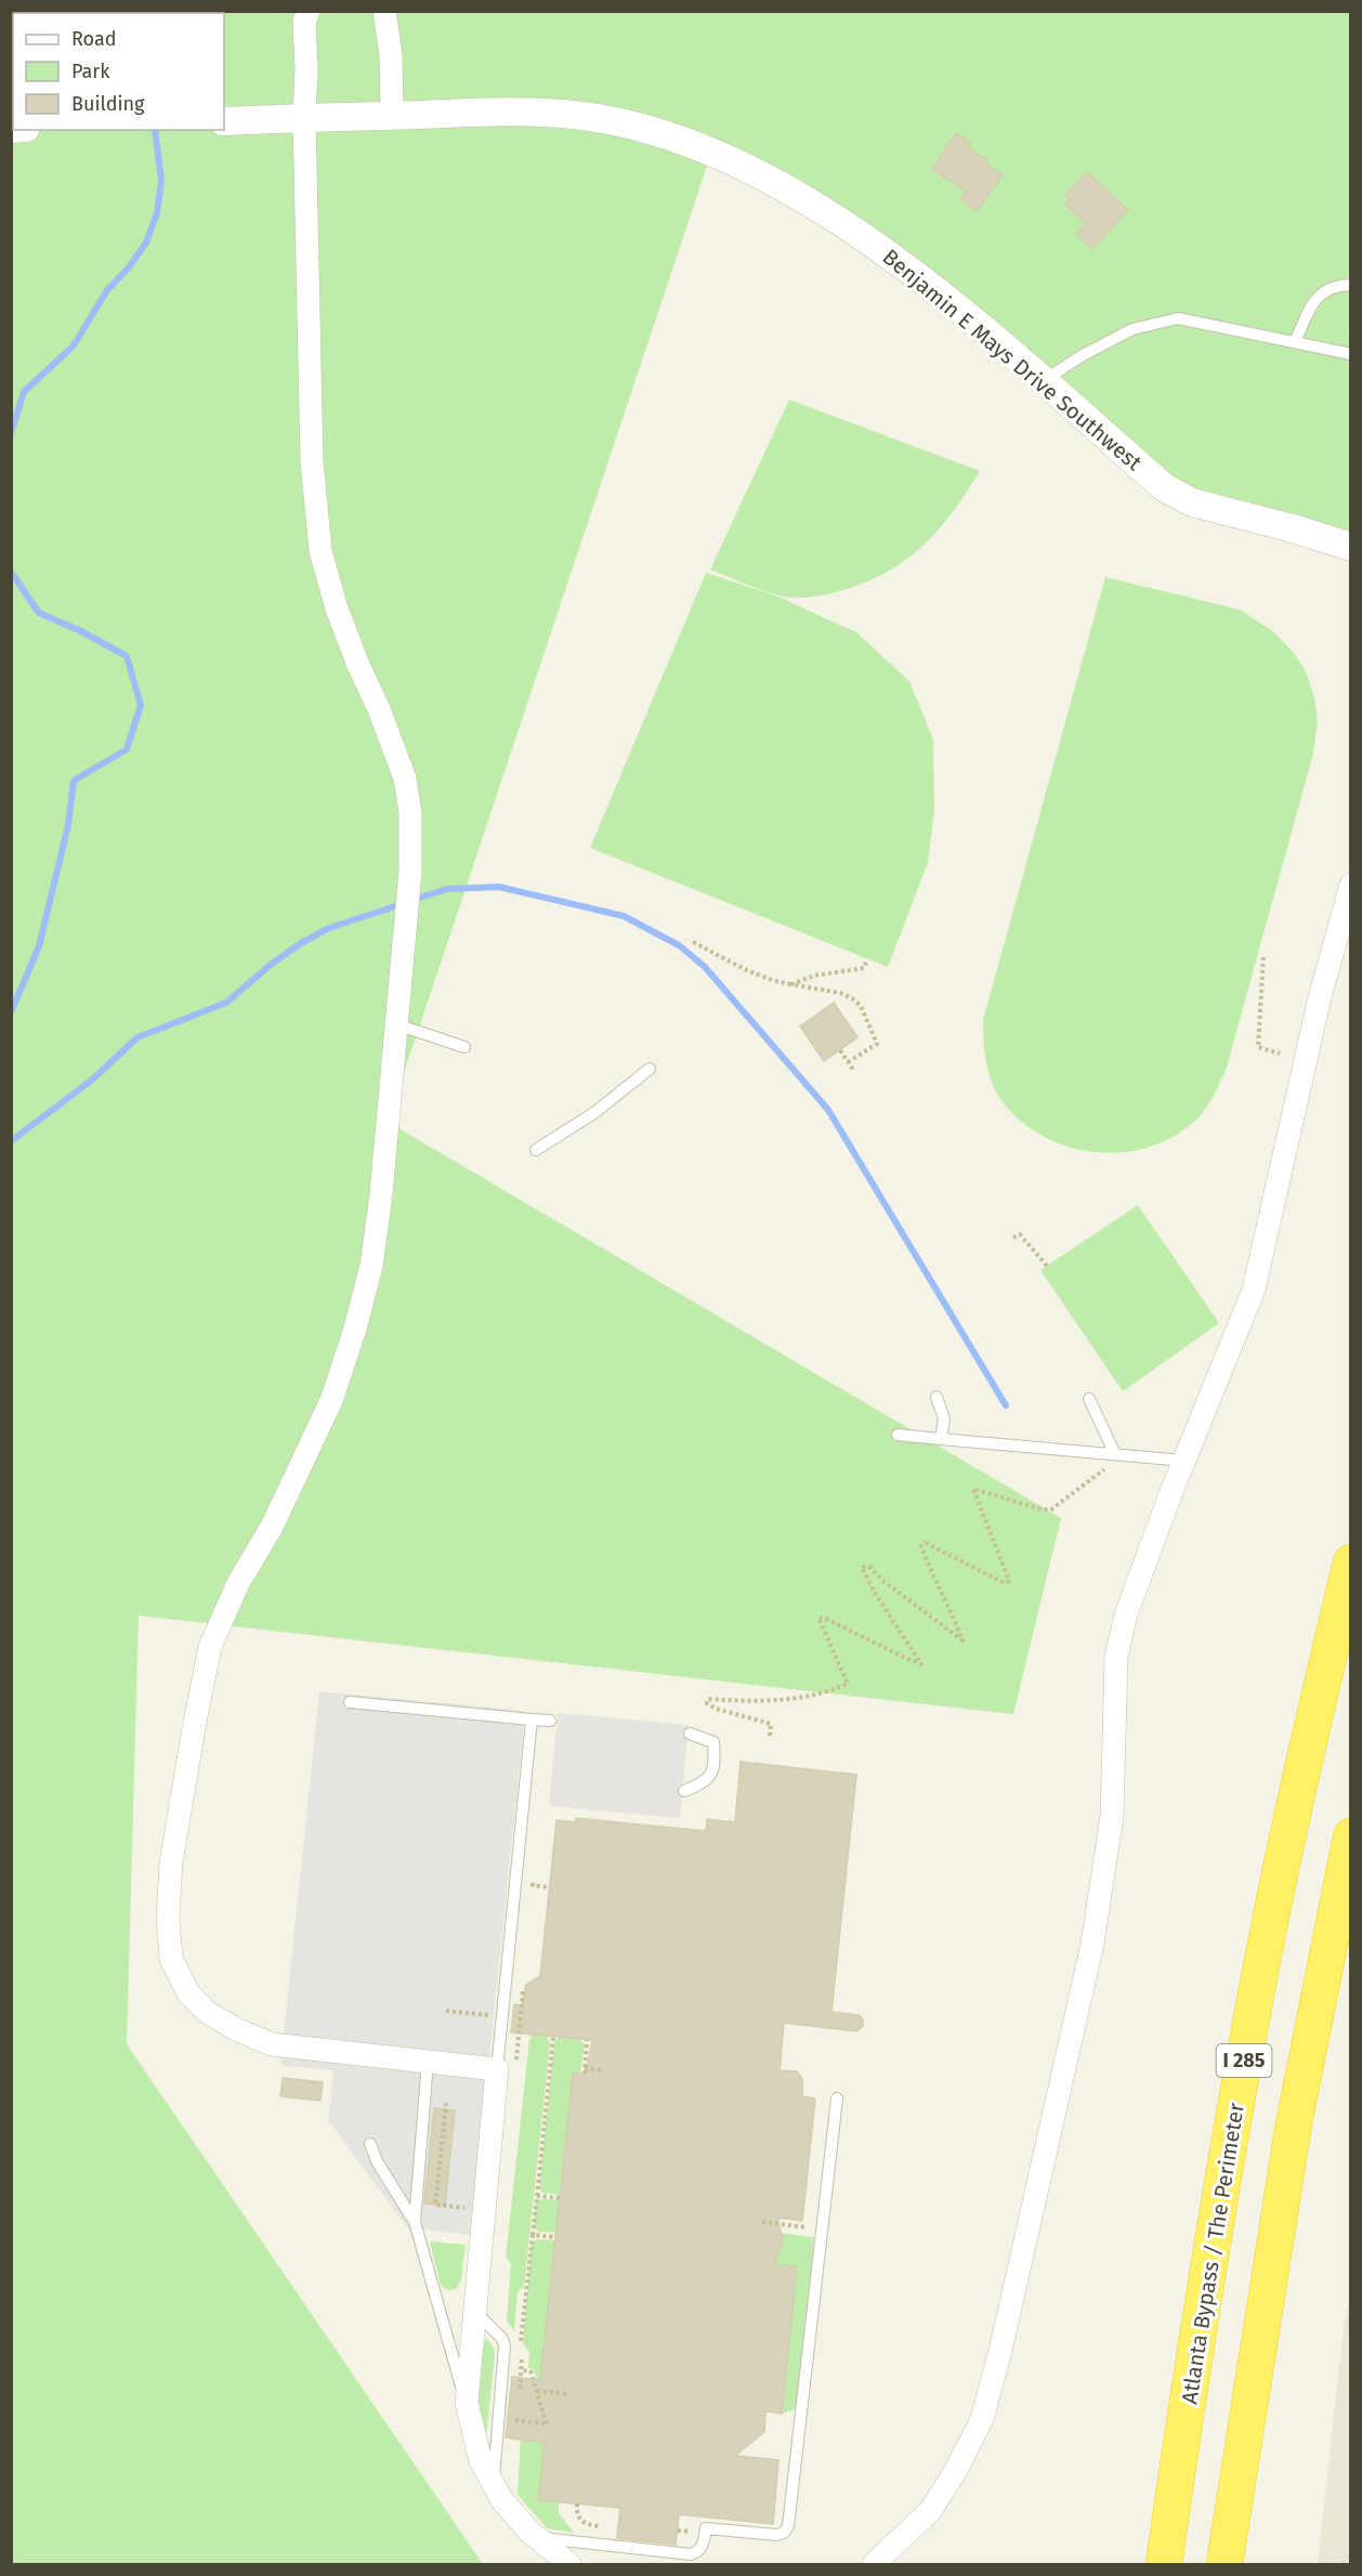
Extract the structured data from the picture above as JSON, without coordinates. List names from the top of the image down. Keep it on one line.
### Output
{"streets":{"highway":["I 285","Atlanta Bypass / The Perimeter"],"street":["Benjamin E Mays Drive Southwest"]},"legend":["Road","Park","Building"]}
